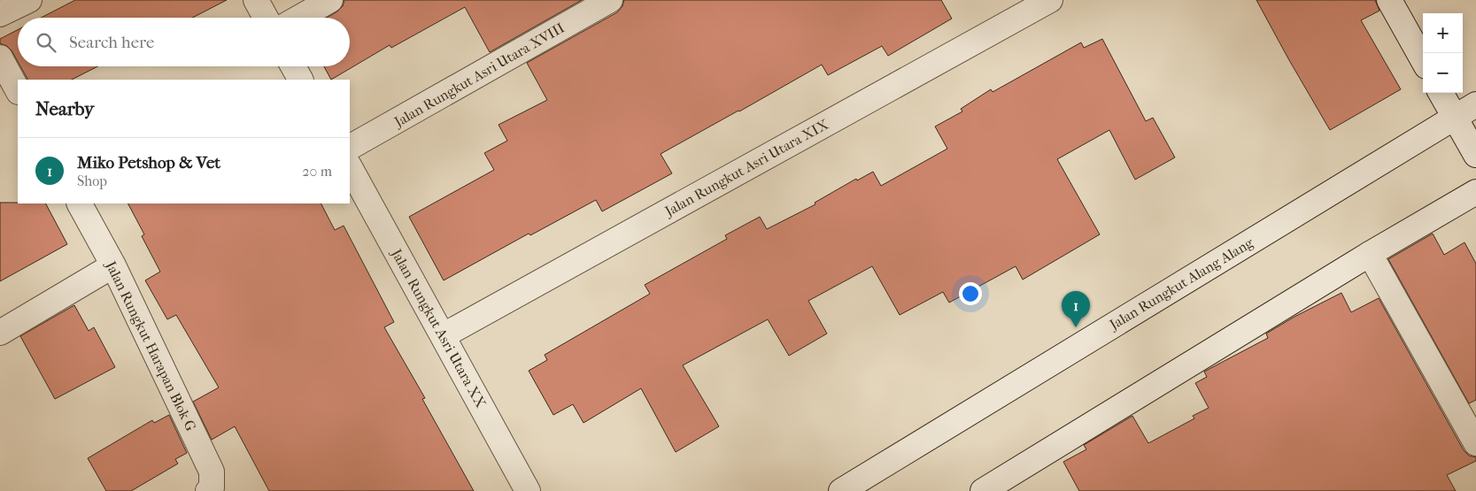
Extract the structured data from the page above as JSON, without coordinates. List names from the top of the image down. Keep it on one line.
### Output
{"streets":{"street":["Jalan Rungkut Asri Utara XVIII","Jalan Rungkut Asri Utara XIX","Jalan Rungkut Alang Alang","Jalan Rungkut Asri Utara XX","Jalan Rungkut Harapan Blok G"]},"crossings":[["Jalan Rungkut Asri Utara XIX","Jalan Rungkut Asri Utara XX"]],"page":{"map_buttons":["+","−"],"search":"Search here","heading":"Nearby","list":[{"mark":"1","name":"Miko Petshop & Vet","note":"Shop","value":"20 m"}],"pins":"1"}}
